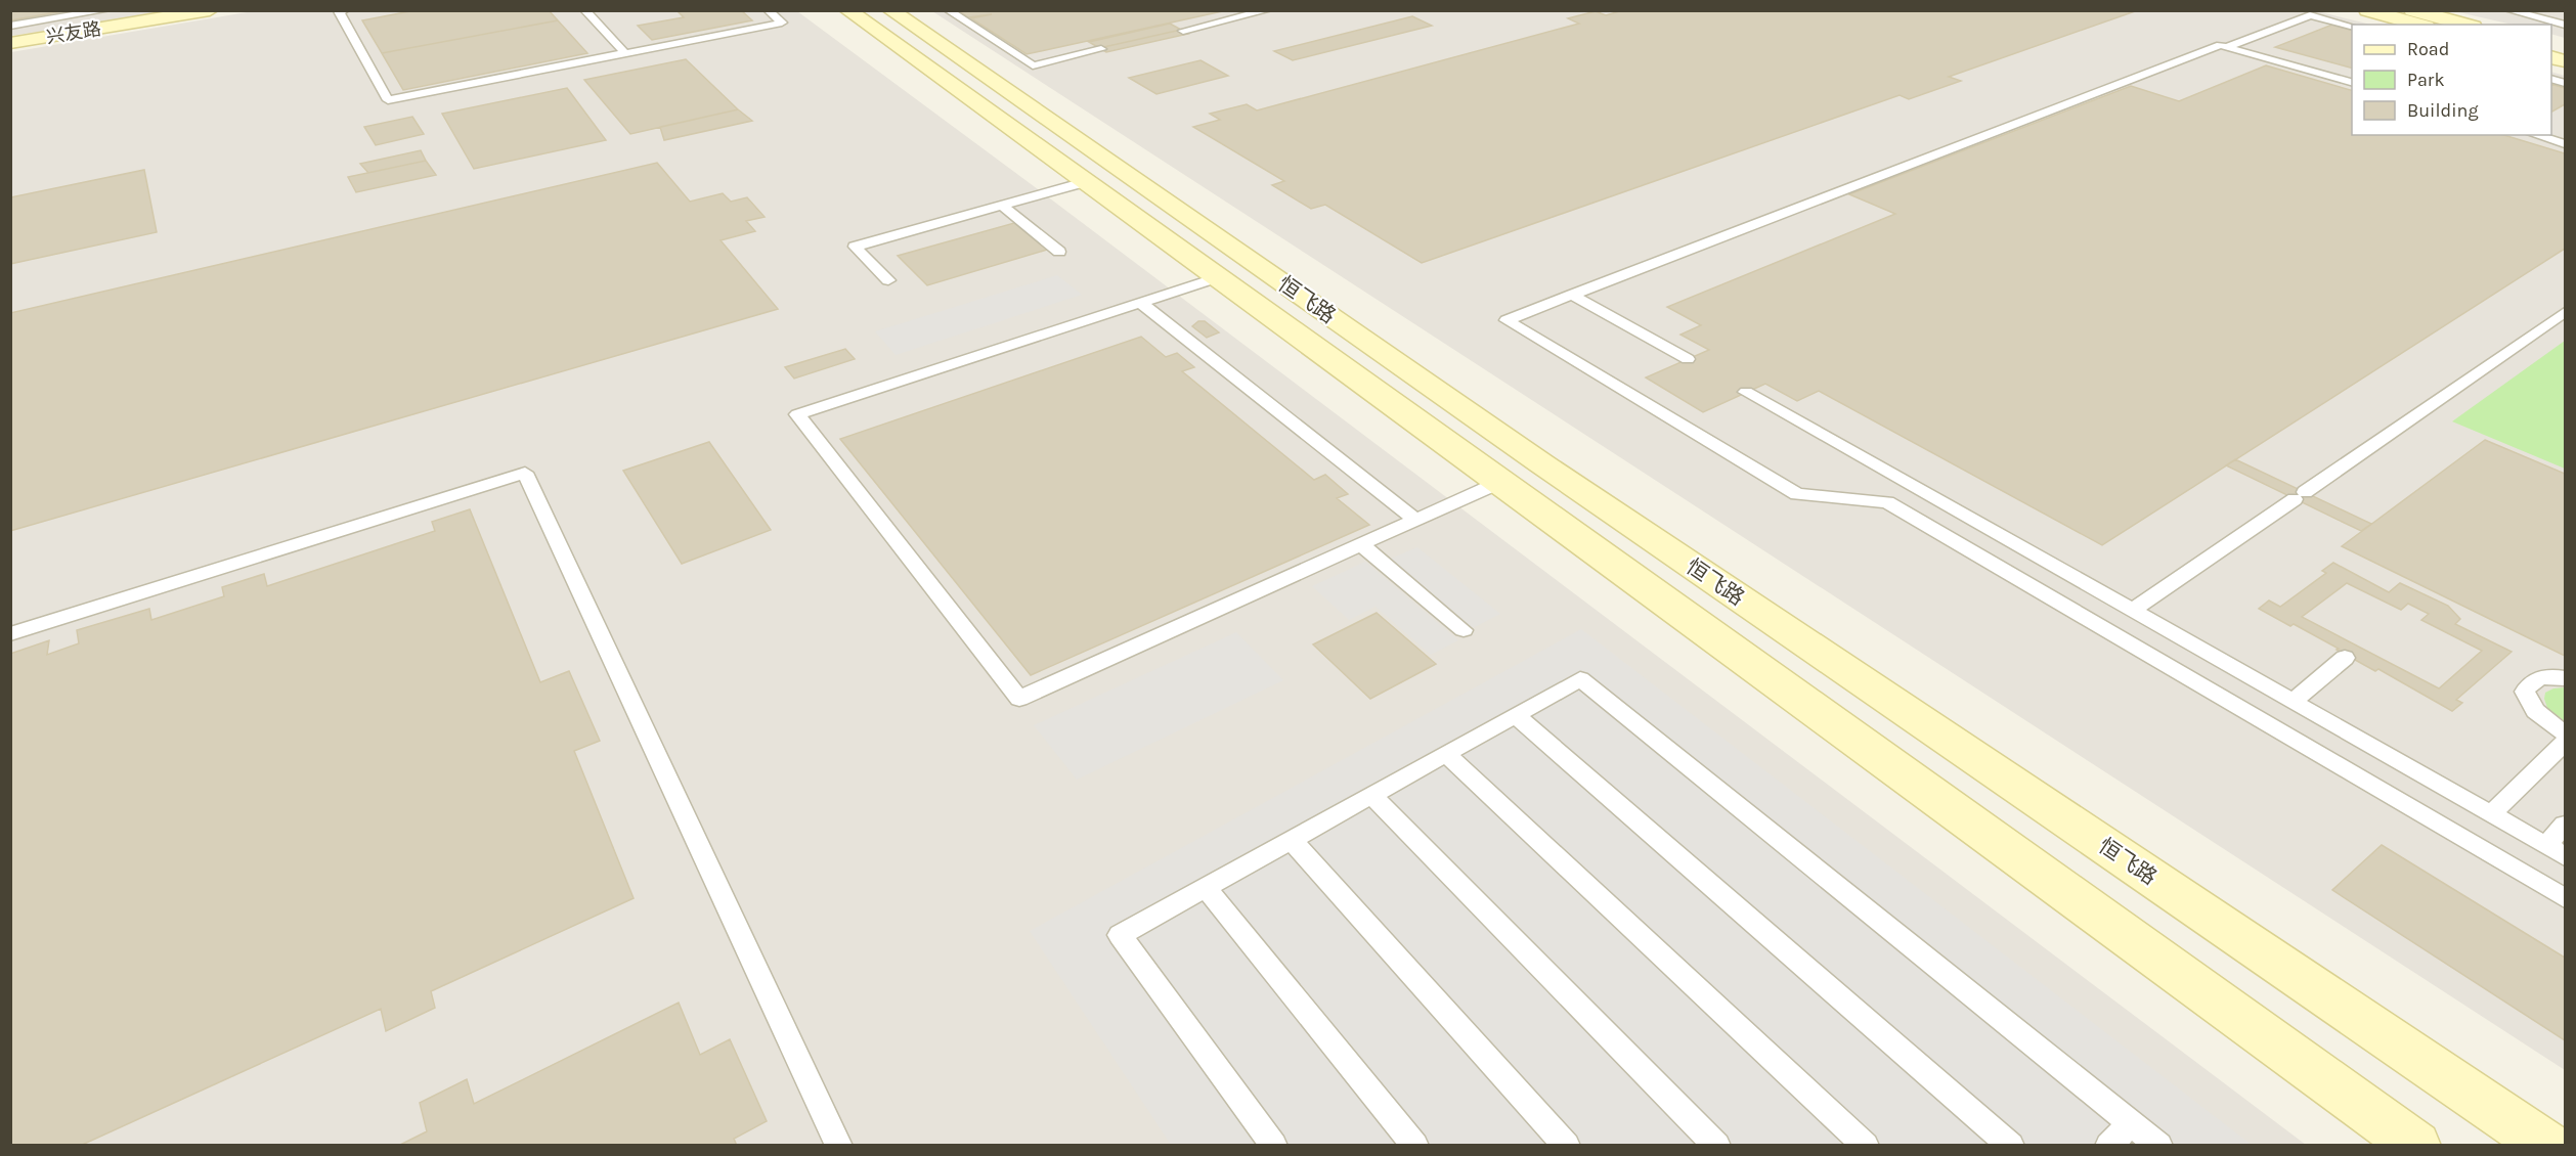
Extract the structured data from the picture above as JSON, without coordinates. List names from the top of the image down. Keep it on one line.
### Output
{"streets":{"main road":["兴友路","恒飞路"]},"legend":["Road","Park","Building"]}
